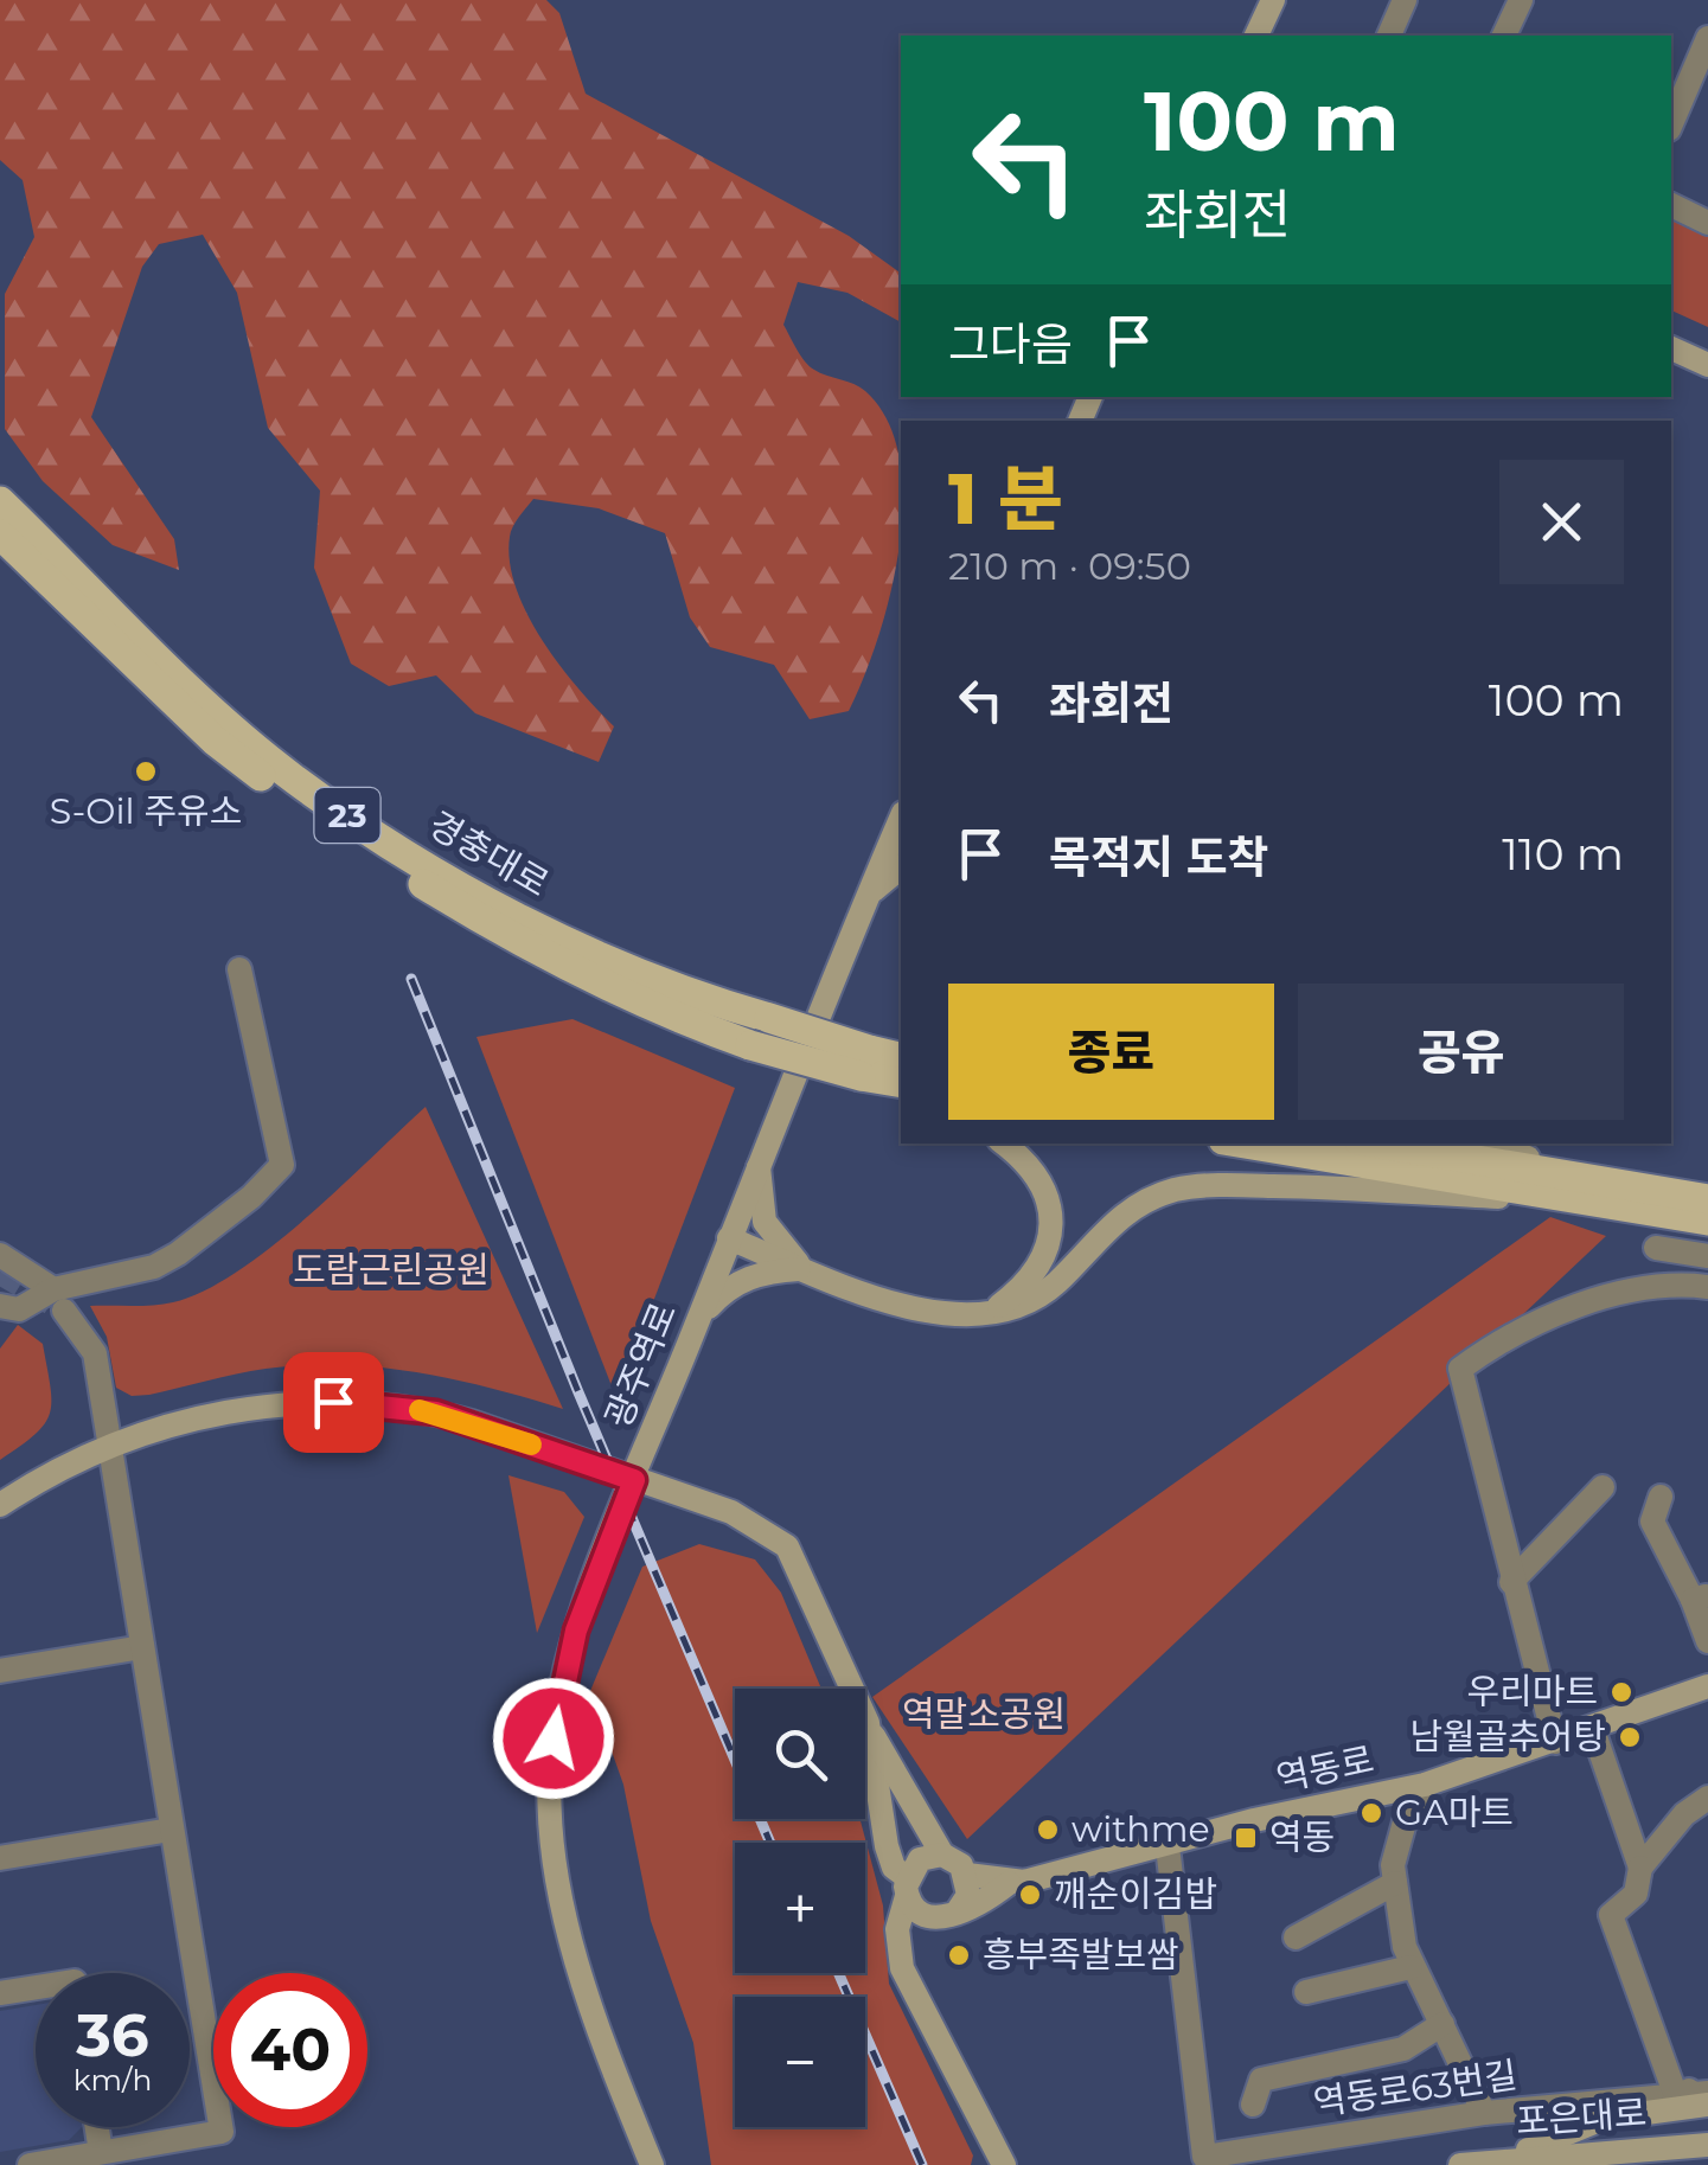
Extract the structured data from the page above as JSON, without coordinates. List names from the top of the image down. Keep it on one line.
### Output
{"streets":{"main road":["23","경충대로"],"street":["광주역로","역동로","역동로63번길","포은대로"]},"crossings":[["역동로","역동로63번길"]],"parks":["도람근린공원","역말소공원"],"places":{"other":["S-Oil 주유소","우리마트","남월골추어탕","GA마트","withme","깨순이김밥","흥부족발보쌈"],"transit":["역동"]},"page":{"turn":["100 m","좌회전"],"then":"그다음","heading":["1 분","210 m · 09:50"],"list":[{"name":"좌회전","value":"100 m"},{"name":"목적지 도착","value":"110 m"}],"buttons":["종료","공유"],"map_buttons":["+","−"],"speed":"36 km/h","limit":"40"}}
